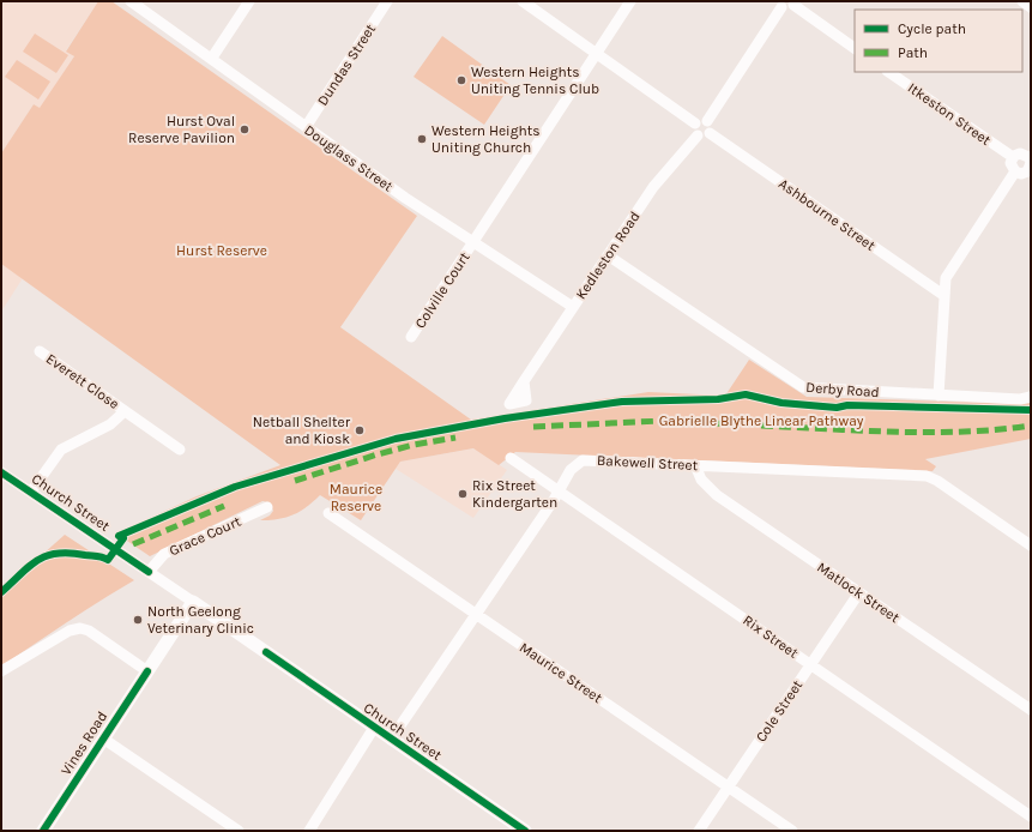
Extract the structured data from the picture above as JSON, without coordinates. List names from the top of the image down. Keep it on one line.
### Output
{"streets":{"main road":["Church Street","Vines Road"],"street":["Dundas Street","Itkeston Street","Douglass Street","Ashbourne Street","Kedleston Road","Colville Court","Everett Close","Derby Road","Bakewell Street","Grace Court","Matlock Street","Rix Street","Maurice Street","Cole Street"]},"crossings":[["Dundas Street","Douglass Street"],["Douglass Street","Kedleston Road"],["Douglass Street","Colville Court"],["Ashbourne Street","Kedleston Road"],["Kedleston Road","Derby Road"],["Everett Close","Church Street"],["Bakewell Street","Church Street"],["Bakewell Street","Matlock Street"],["Bakewell Street","Rix Street"],["Bakewell Street","Maurice Street"],["Church Street","Grace Court"],["Church Street","Vines Road"],["Matlock Street","Cole Street"],["Rix Street","Cole Street"],["Maurice Street","Cole Street"]],"parks":["Hurst Reserve","Gabrielle Blythe Linear Pathway","Maurice Reserve"],"places":["Western Heights Uniting Tennis Club","Hurst Oval Reserve Pavilion","Western Heights Uniting Church","Netball Shelter and Kiosk","Rix Street Kindergarten","North Geelong Veterinary Clinic"],"legend":["Cycle path","Path"]}
